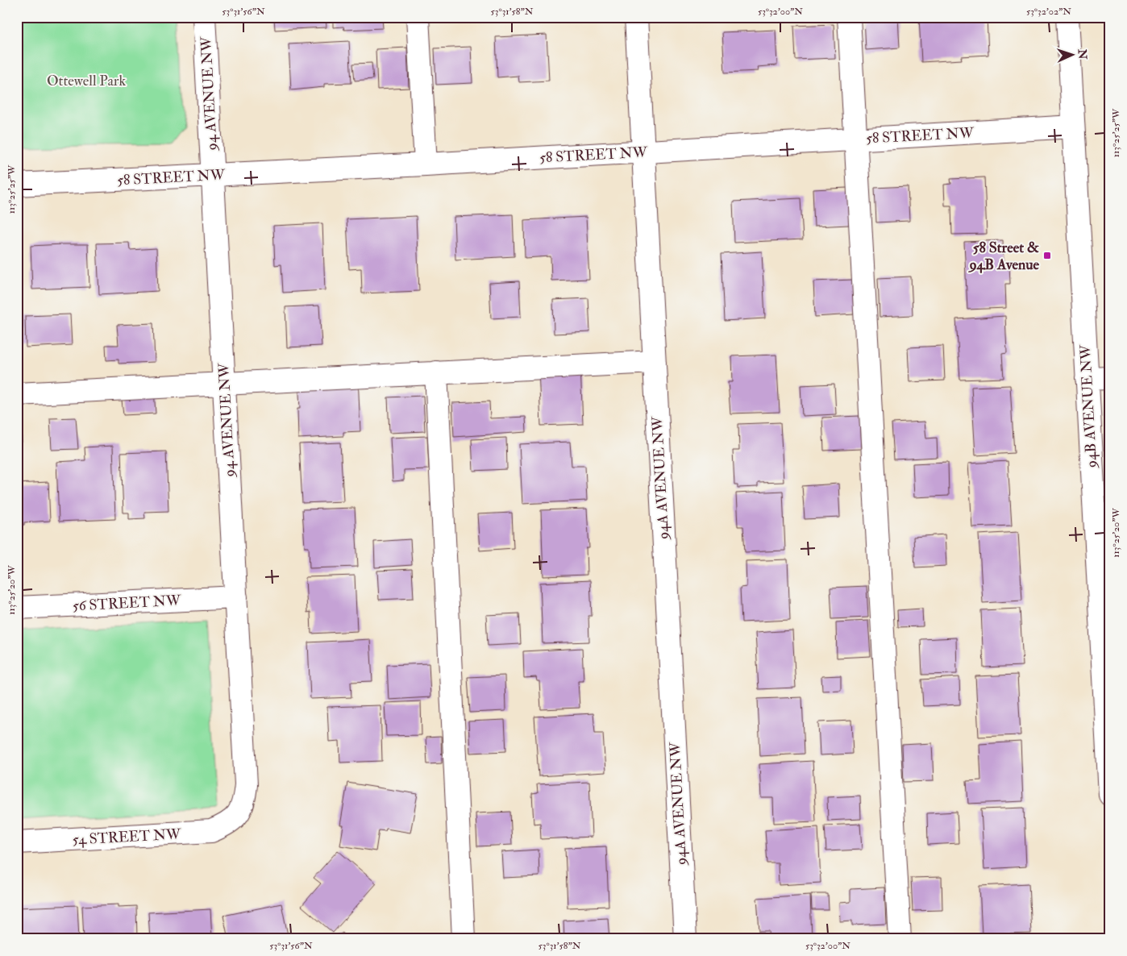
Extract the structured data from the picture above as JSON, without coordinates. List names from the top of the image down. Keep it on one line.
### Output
{"streets":{"street":["94 AVENUE NW","58 STREET NW","94B AVENUE NW","94A AVENUE NW","56 STREET NW","54 STREET NW"]},"crossings":[["94 AVENUE NW","58 STREET NW"],["94 AVENUE NW","56 STREET NW"],["94 AVENUE NW","54 STREET NW"],["58 STREET NW","94B AVENUE NW"],["58 STREET NW","94A AVENUE NW"]],"parks":["Ottewell Park"],"places":{"transit":["58 Street & 94B Avenue"]},"north":"right","coordinates":["53°31'56\"N","53°31'58\"N","53°32'00\"N","53°32'02\"N","113°25'25\"W","113°25'20\"W"]}
